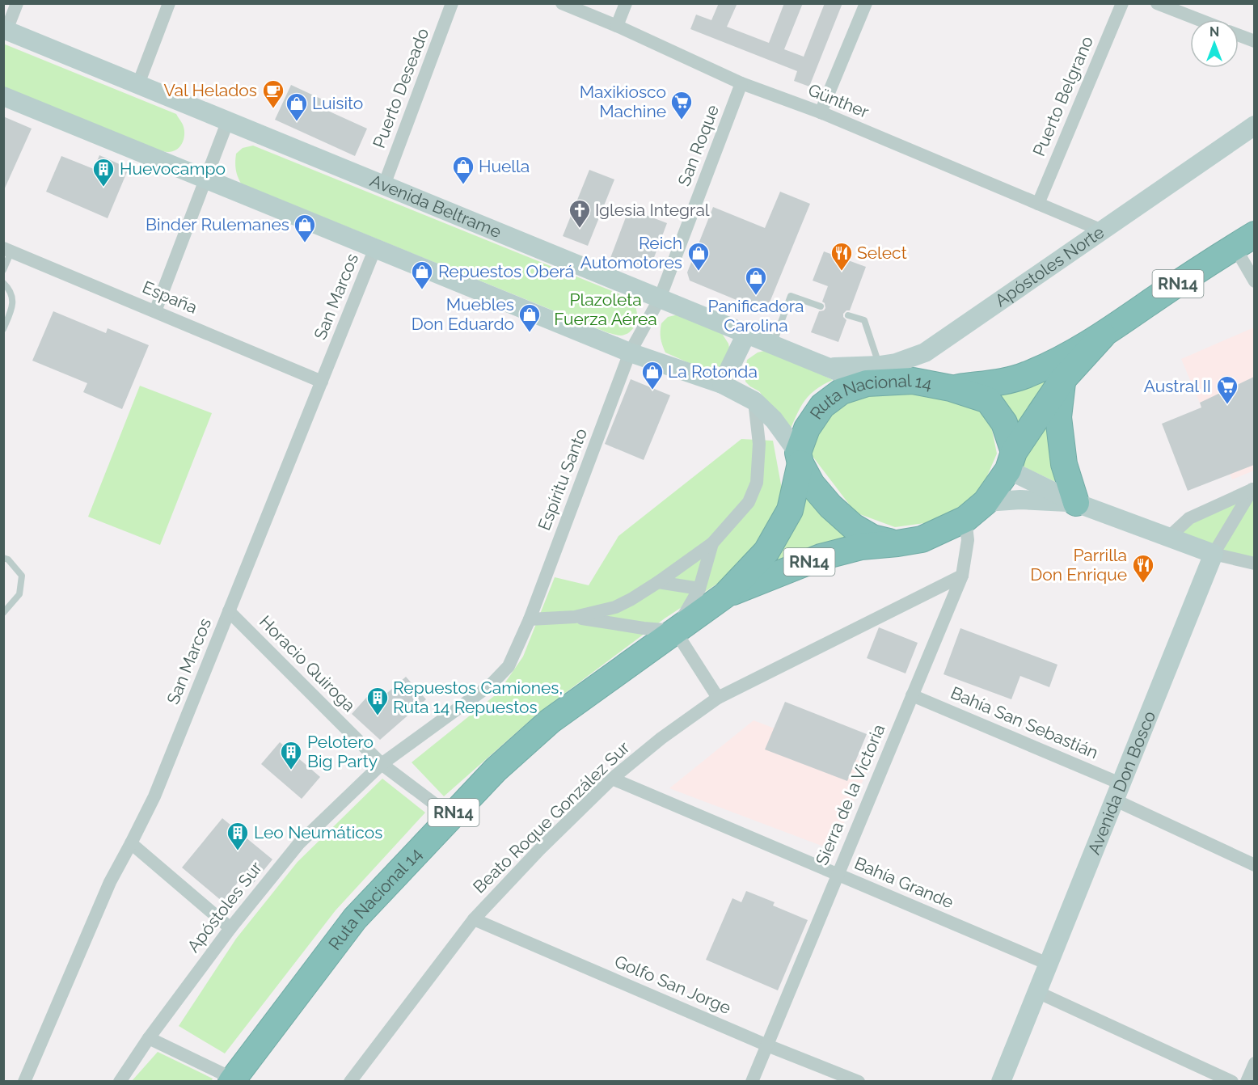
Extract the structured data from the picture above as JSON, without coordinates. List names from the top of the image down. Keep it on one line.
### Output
{"streets":{"highway":["RN14","Ruta Nacional 14"],"main road":["Avenida Beltrame","Apóstoles Norte","Avenida Don Bosco"],"street":["Puerto Deseado","Puerto Belgrano","Günther","San Roque","San Marcos","España","Espíritu Santo","Horacio Quiroga","Bahía San Sebastián","Sierra de la Victoria","Beato Roque González Sur","Bahía Grande","Apóstoles Sur","Golfo San Jorge"]},"crossings":[["Puerto Deseado","Avenida Beltrame"],["Puerto Belgrano","Günther"],["Günther","San Roque"],["Günther","Apóstoles Norte"],["San Roque","Avenida Beltrame"],["San Roque","Espíritu Santo"],["Avenida Beltrame","Apóstoles Norte"],["Avenida Beltrame","Ruta Nacional 14"],["Apóstoles Norte","Ruta Nacional 14"],["San Marcos","España"],["San Marcos","Horacio Quiroga"],["Ruta Nacional 14","Horacio Quiroga"],["Ruta Nacional 14","Sierra de la Victoria"],["Espíritu Santo","Apóstoles Sur"],["Horacio Quiroga","Apóstoles Sur"],["Bahía San Sebastián","Avenida Don Bosco"],["Bahía San Sebastián","Sierra de la Victoria"],["Avenida Don Bosco","Bahía Grande"],["Sierra de la Victoria","Beato Roque González Sur"],["Sierra de la Victoria","Bahía Grande"],["Sierra de la Victoria","Golfo San Jorge"],["Beato Roque González Sur","Bahía Grande"],["Beato Roque González Sur","Golfo San Jorge"]],"parks":["Plazoleta Fuerza Aérea"],"places":{"cafe":["Val Helados"],"supermarket":["Maxikiosco Machine","Austral II"],"shop":["Luisito","Huella","Binder Rulemanes","Reich Automotores","Repuestos Oberá","Panificadora Carolina","Muebles Don Eduardo","La Rotonda"],"building":["Huevocampo","Repuestos Camiones, Ruta 14 Repuestos","Pelotero Big Party","Leo Neumáticos"],"church":["Iglesia Integral"],"restaurant":["Select","Parrilla Don Enrique"]},"north":"top"}
